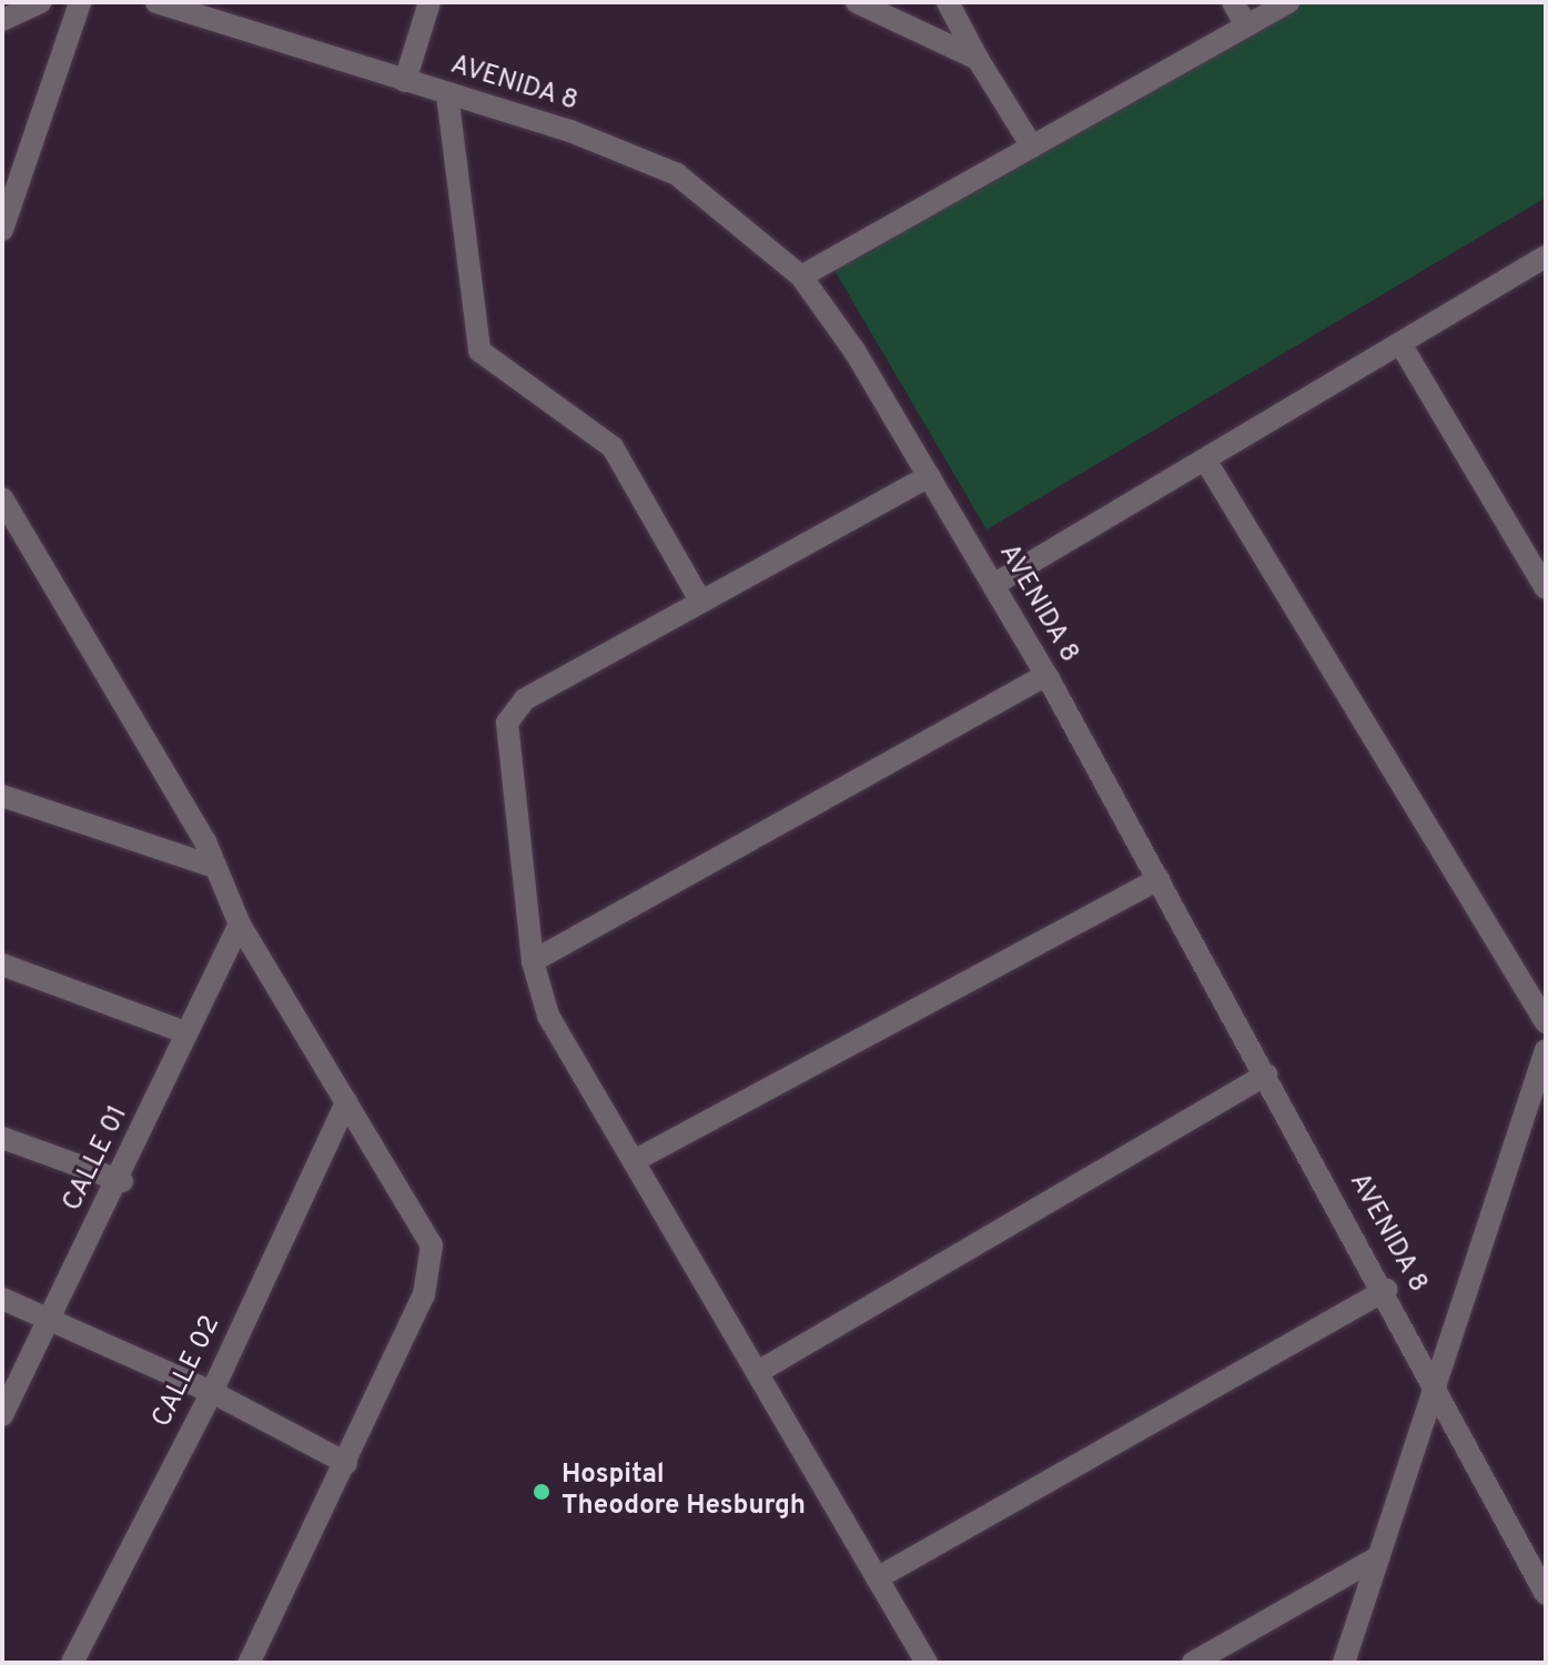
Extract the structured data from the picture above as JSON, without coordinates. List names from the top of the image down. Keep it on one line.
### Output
{"streets":{"street":["AVENIDA 8","CALLE 01","CALLE 02"]},"places":["Hospital Theodore Hesburgh"]}
